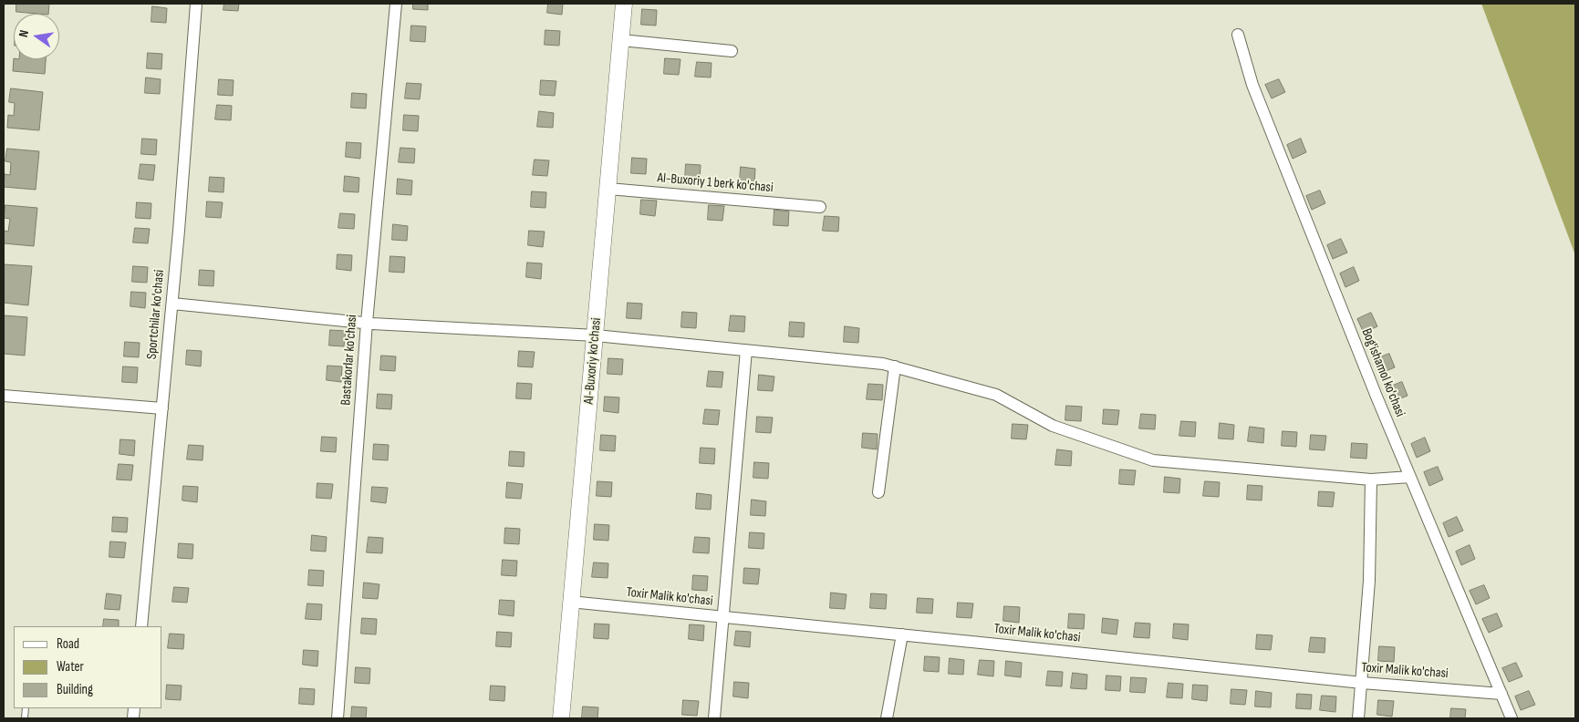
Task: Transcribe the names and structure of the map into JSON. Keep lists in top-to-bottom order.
{
  "streets": {
    "street": [
      "Al-Buxoriy 1 berk ko'chasi",
      "Sportchilar ko'chasi",
      "Bastakorlar ko'chasi",
      "Al-Buxoriy ko'chasi",
      "Bog'ishamol ko'chasi",
      "Toxir Malik ko'chasi"
    ]
  },
  "crossings": [
    ["Al-Buxoriy 1 berk ko'chasi", "Al-Buxoriy ko'chasi"],
    ["Al-Buxoriy ko'chasi", "Toxir Malik ko'chasi"],
    ["Bog'ishamol ko'chasi", "Toxir Malik ko'chasi"]
  ],
  "legend": ["Road", "Water", "Building"],
  "north": "left"
}
